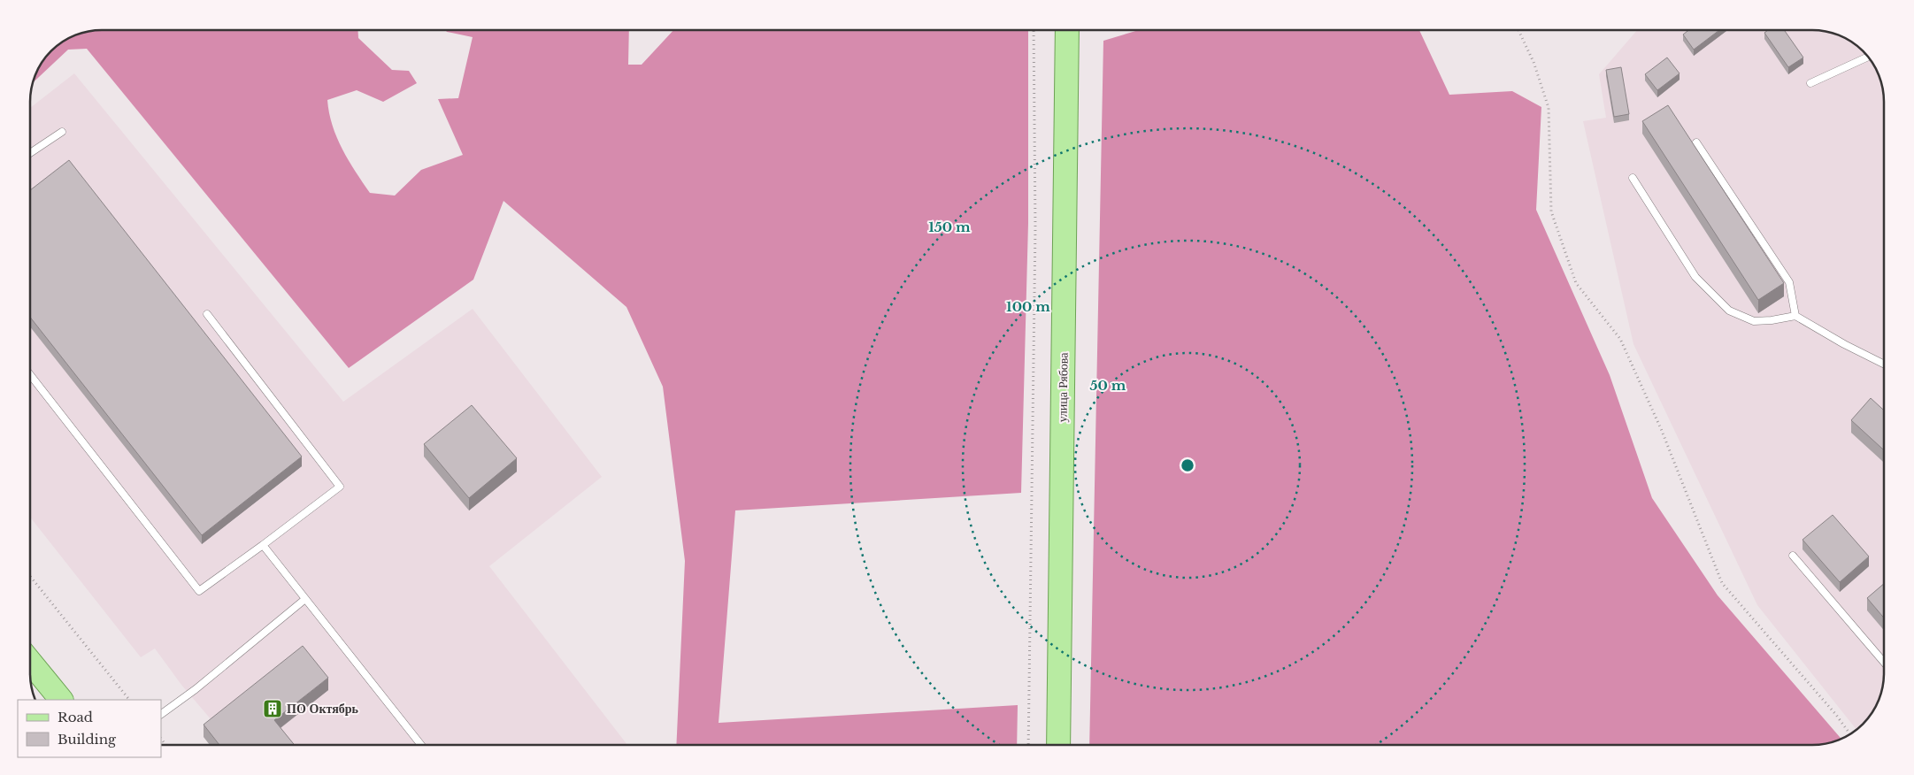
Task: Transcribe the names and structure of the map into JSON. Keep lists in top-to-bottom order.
{
  "streets": {
    "main road": ["улица Рябова"]
  },
  "places": {
    "building": ["ПО Октябрь"]
  },
  "legend": ["Road", "Building"],
  "rings": ["150 m", "100 m", "50 m"]
}
